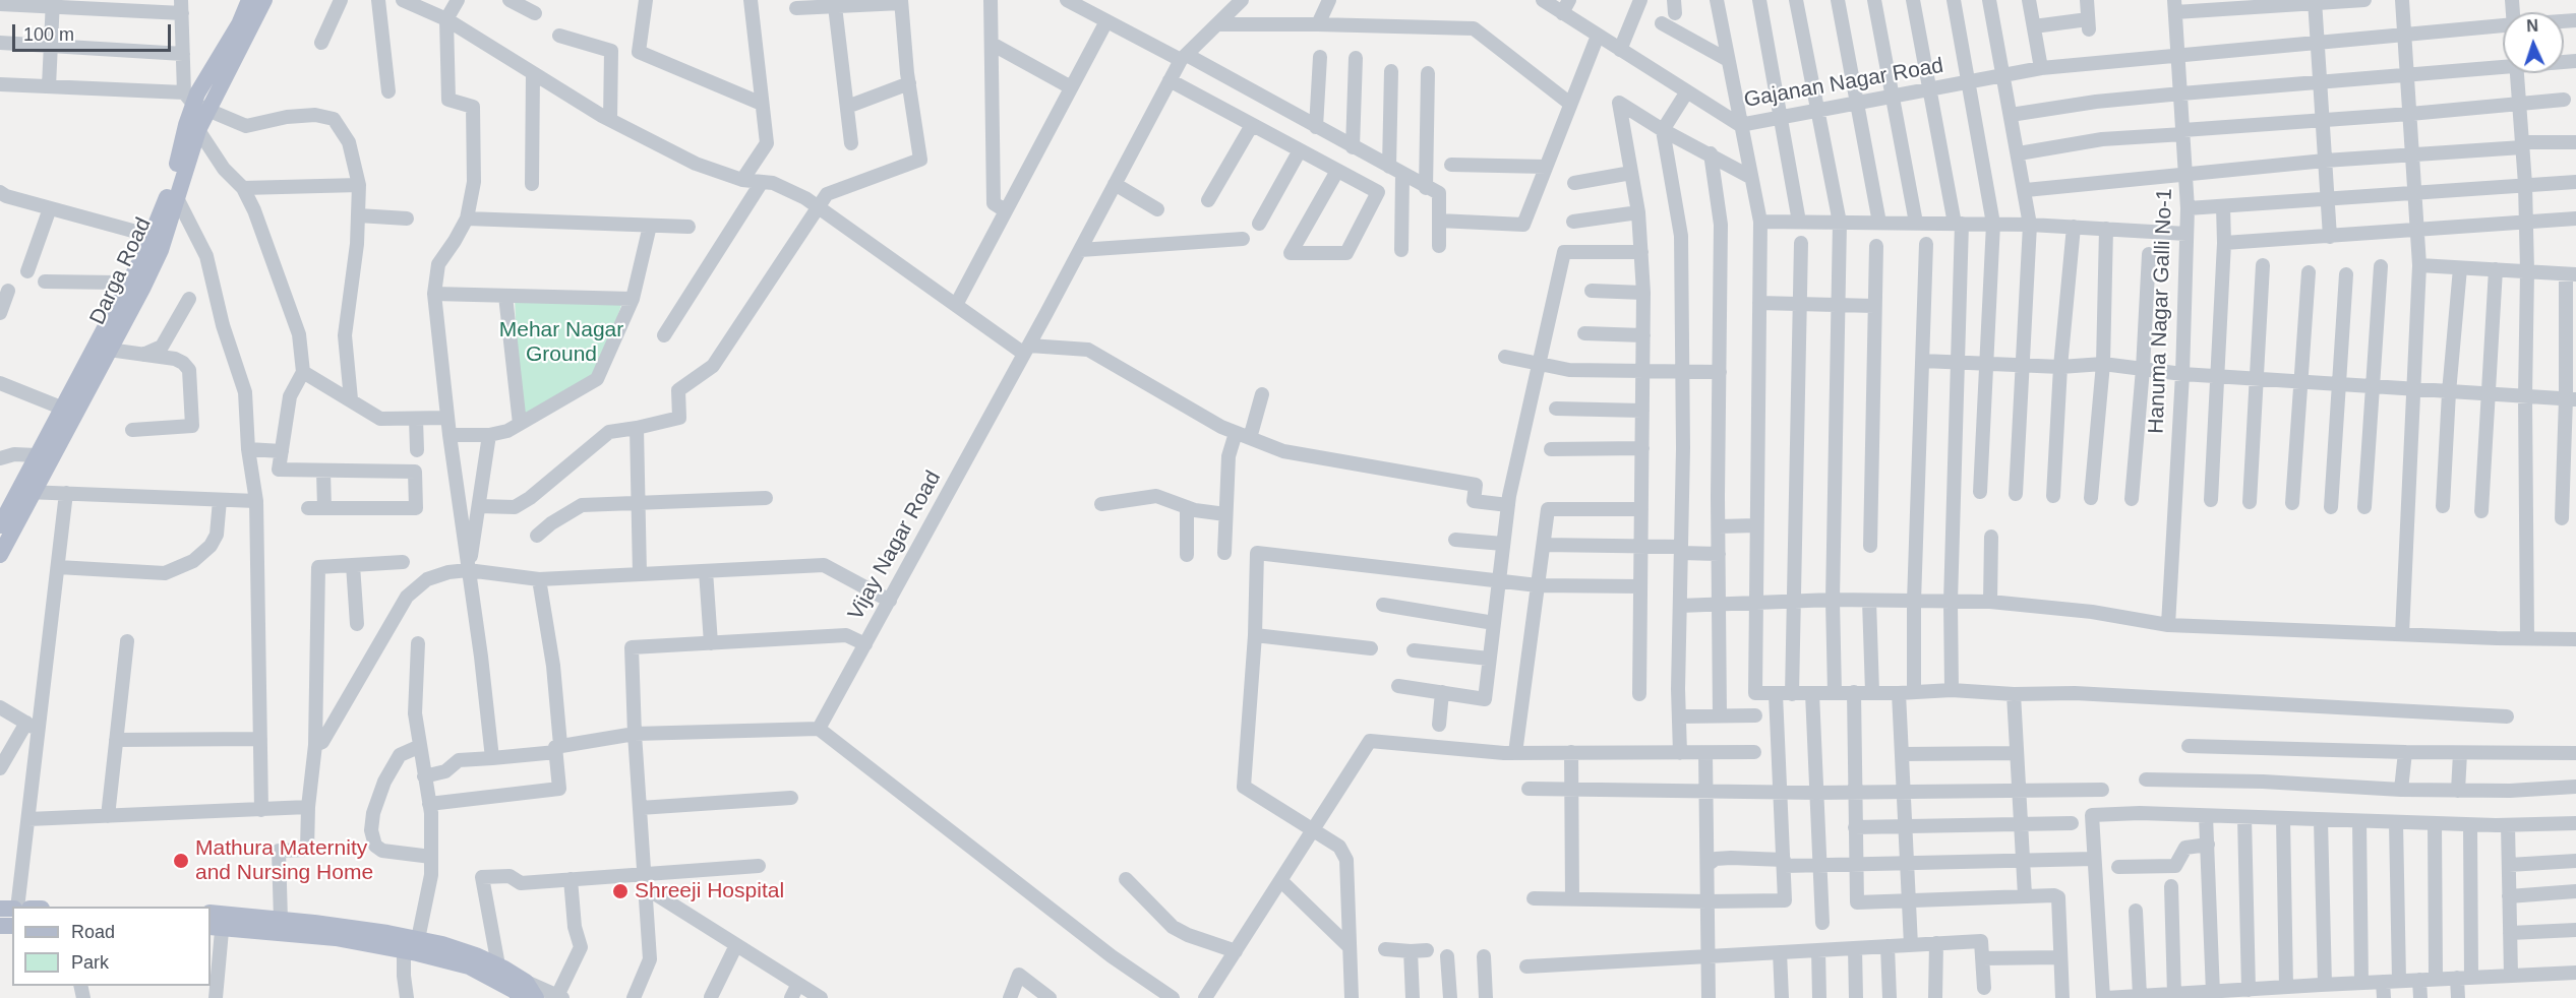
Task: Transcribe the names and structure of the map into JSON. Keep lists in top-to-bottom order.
{
  "streets": {
    "main road": ["Darga Road"],
    "street": ["Gajanan Nagar Road", "Hanuma Nagar Galli No-1", "Vijay Nagar Road"]
  },
  "crossings": [
    ["Gajanan Nagar Road", "Hanuma Nagar Galli No-1"]
  ],
  "parks": ["Mehar Nagar Ground"],
  "places": ["Mathura Maternity and Nursing Home", "Shreeji Hospital"],
  "legend": ["Road", "Park"],
  "scale_bar": "100 m",
  "north": "top"
}
